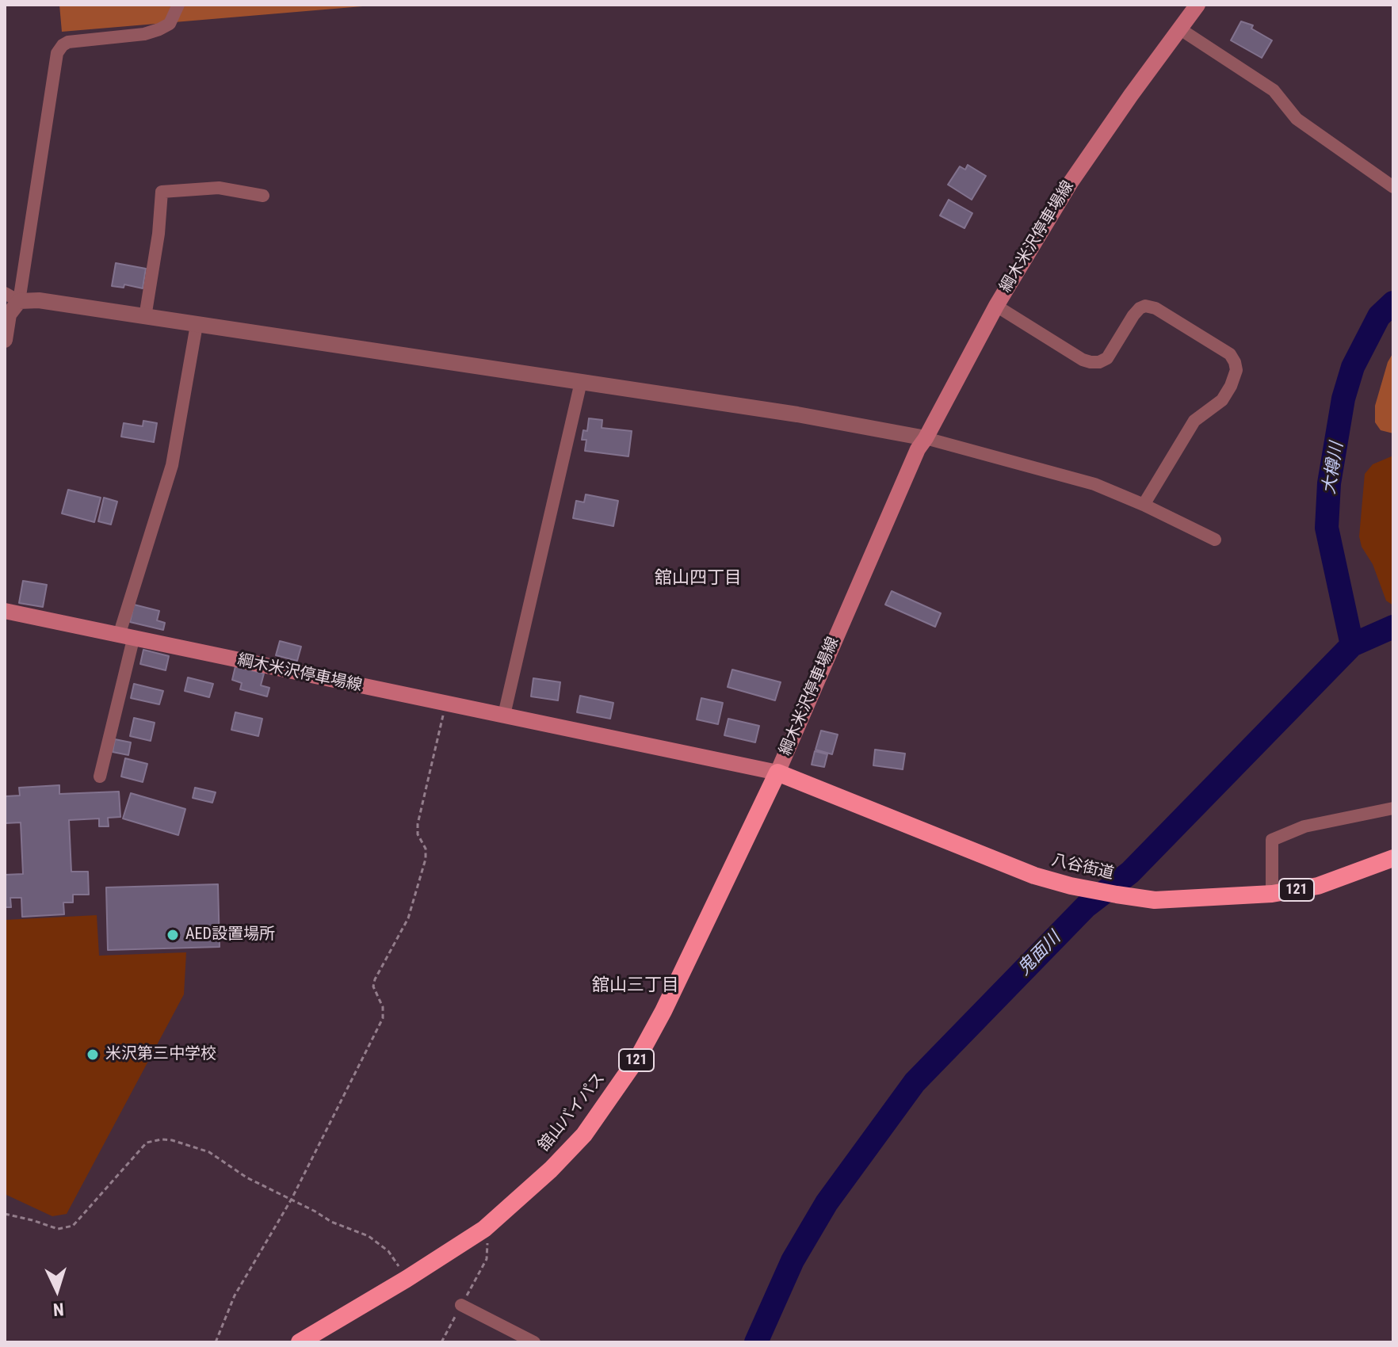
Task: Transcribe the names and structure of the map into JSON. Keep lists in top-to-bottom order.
{
  "streets": {
    "highway": ["八谷街道", "121", "舘山バイパス"],
    "main road": ["綱木米沢停車場線"]
  },
  "crossings": [
    ["綱木米沢停車場線", "八谷街道"],
    ["綱木米沢停車場線", "舘山バイパス"],
    ["八谷街道", "舘山バイパス"]
  ],
  "districts": ["舘山四丁目", "舘山三丁目"],
  "water": ["大樽川", "鬼面川"],
  "places": ["AED設置場所", "米沢第三中学校"],
  "north": "bottom"
}
